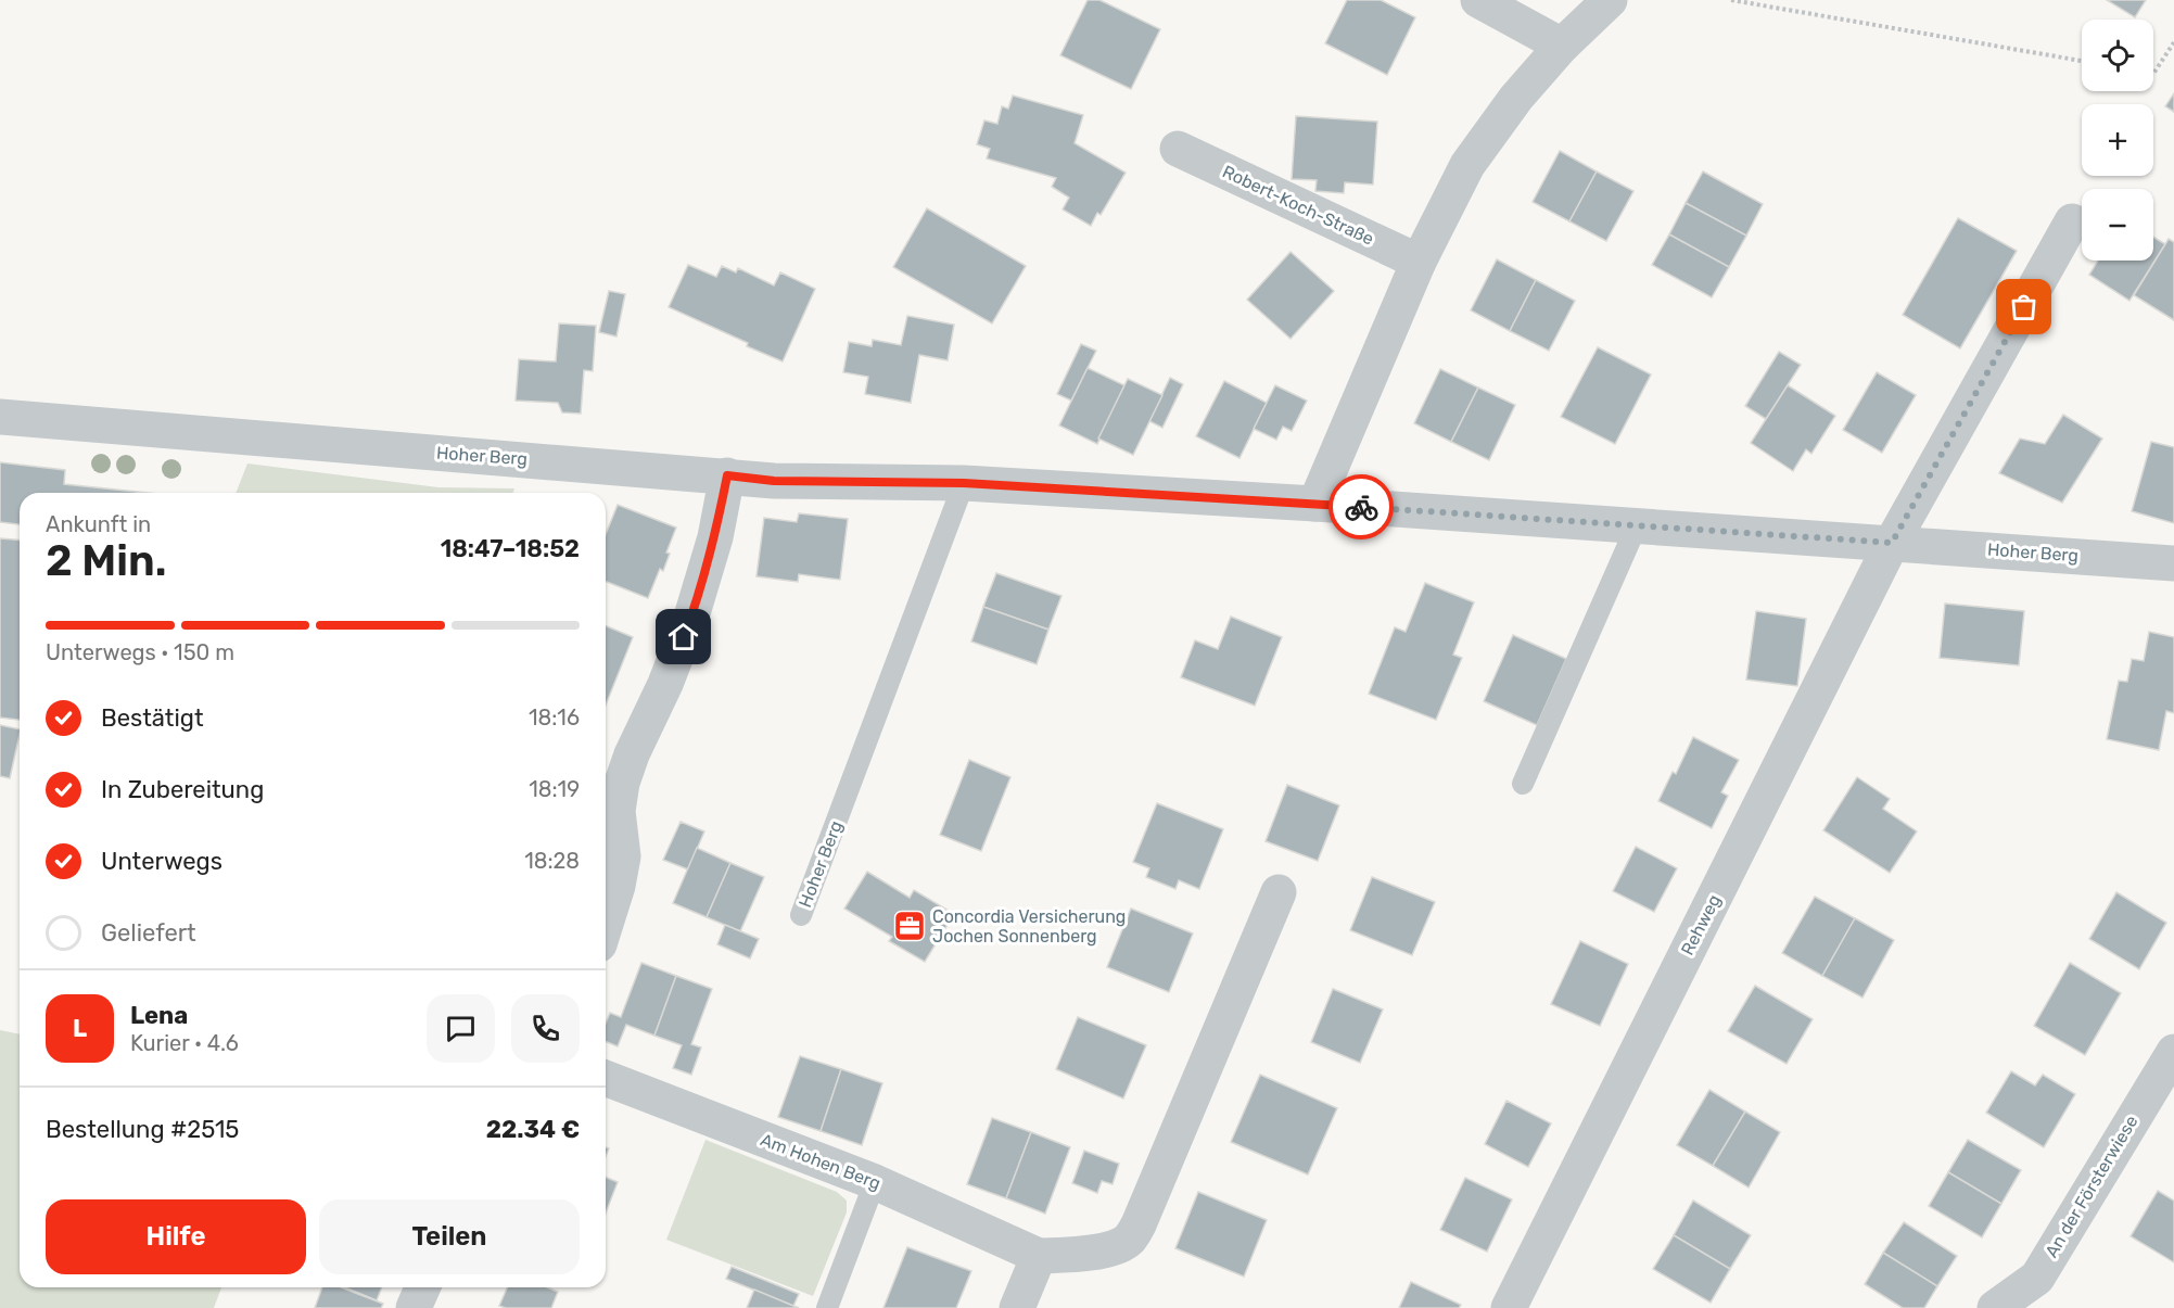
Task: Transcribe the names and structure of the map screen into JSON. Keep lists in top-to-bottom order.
{
  "streets": {
    "street": [
      "Robert-Koch-Straße",
      "Hoher Berg",
      "Rehweg",
      "Am Hohen Berg",
      "An der Försterwiese"
    ]
  },
  "crossings": [
    ["Hoher Berg", "Rehweg"]
  ],
  "places": {
    "office": ["Concordia Versicherung Jochen Sonnenberg"]
  },
  "page": {
    "map_buttons": ["+", "−"],
    "heading": ["2 Min.", "Ankunft in", "18:47–18:52"],
    "panel": [
      "Lena",
      "Kurier · 4.6",
      "Bestellung #2515",
      "22.34 €"
    ],
    "bar": "Unterwegs · 150 m",
    "list": [
      ["Bestätigt", "18:16"],
      ["In Zubereitung", "18:19"],
      ["Unterwegs", "18:28"],
      "Geliefert"
    ],
    "round": "L",
    "buttons": ["Hilfe", "Teilen"]
  }
}
